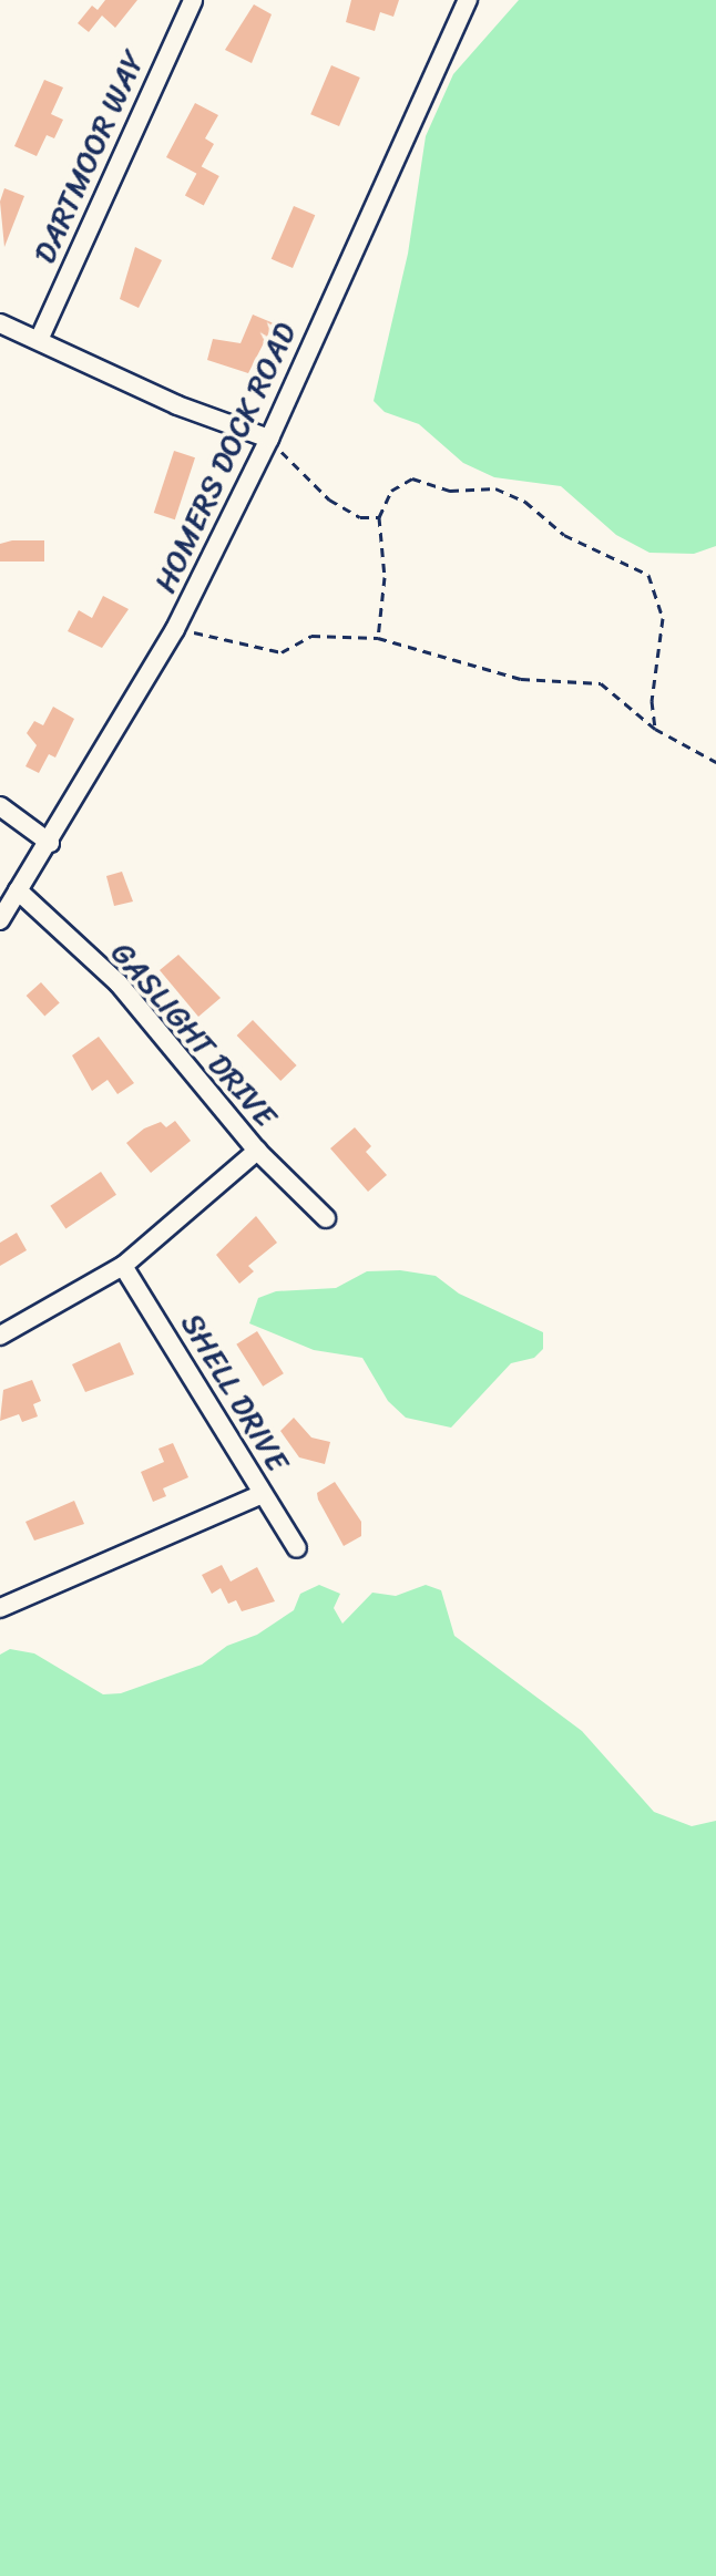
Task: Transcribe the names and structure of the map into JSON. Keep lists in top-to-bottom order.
{
  "streets": {
    "street": [
      "DARTMOOR WAY",
      "HOMERS DOCK ROAD",
      "GASLIGHT DRIVE",
      "SHELL DRIVE"
    ]
  },
  "crossings": [
    ["HOMERS DOCK ROAD", "GASLIGHT DRIVE"]
  ]
}
